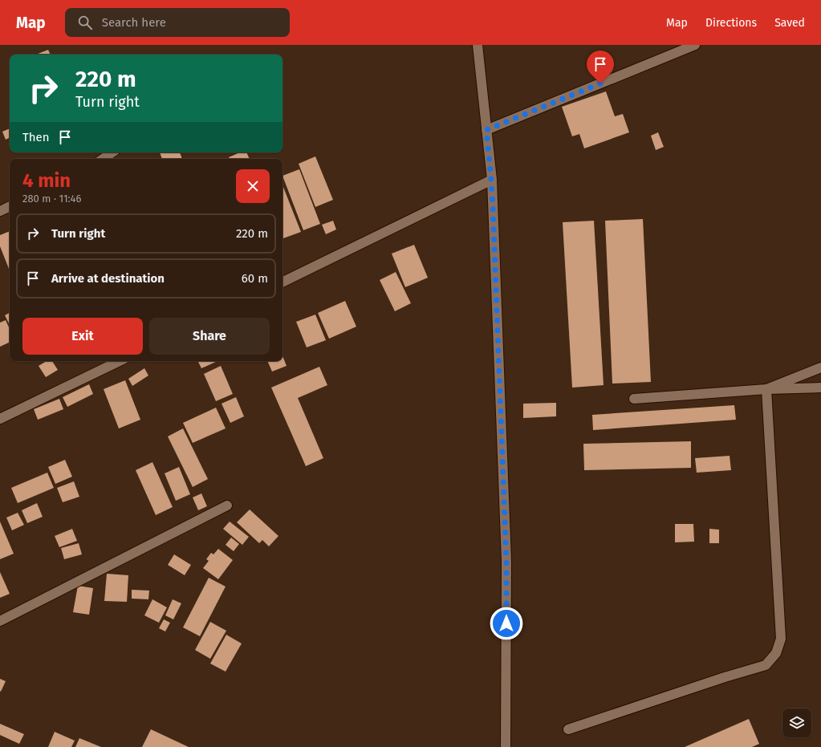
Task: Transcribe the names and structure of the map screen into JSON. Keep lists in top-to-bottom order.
{
  "page": {
    "header": "Map",
    "search": "Search here",
    "nav": ["Map", "Directions", "Saved"],
    "turn": ["220 m", "Turn right"],
    "then": "Then",
    "heading": ["4 min", "280 m · 11:46"],
    "list": [
      {
        "name": "Turn right",
        "value": "220 m"
      },
      {
        "name": "Arrive at destination",
        "value": "60 m"
      }
    ],
    "buttons": ["Exit", "Share"]
  }
}
